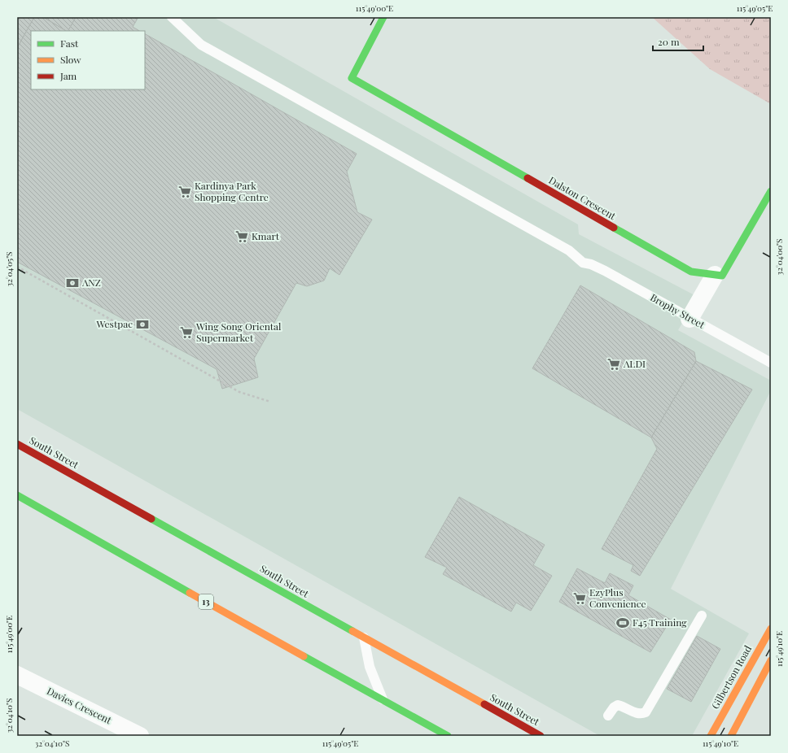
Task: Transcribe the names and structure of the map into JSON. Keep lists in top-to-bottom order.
{
  "streets": {
    "main road": [
      "Dalston Crescent",
      "South Street",
      "13",
      "Gilbertson Road"
    ],
    "street": ["Davies Crescent"],
    "lane": ["Brophy Street"]
  },
  "places": {
    "supermarket": [
      "Kardinya Park Shopping Centre",
      "Kmart",
      "Wing Song Oriental Supermarket",
      "ALDI",
      "EzyPlus Convenience"
    ],
    "bank": ["ANZ", "Westpac"],
    "sports": ["F45 Training"]
  },
  "legend": ["Fast", "Slow", "Jam"],
  "scale_bar": "20 m",
  "coordinates": [
    "115°49'00\"E",
    "115°49'05\"E",
    "32°04'00\"S",
    "32°04'05\"S",
    "115°49'10\"E",
    "32°04'10\"S"
  ]
}
